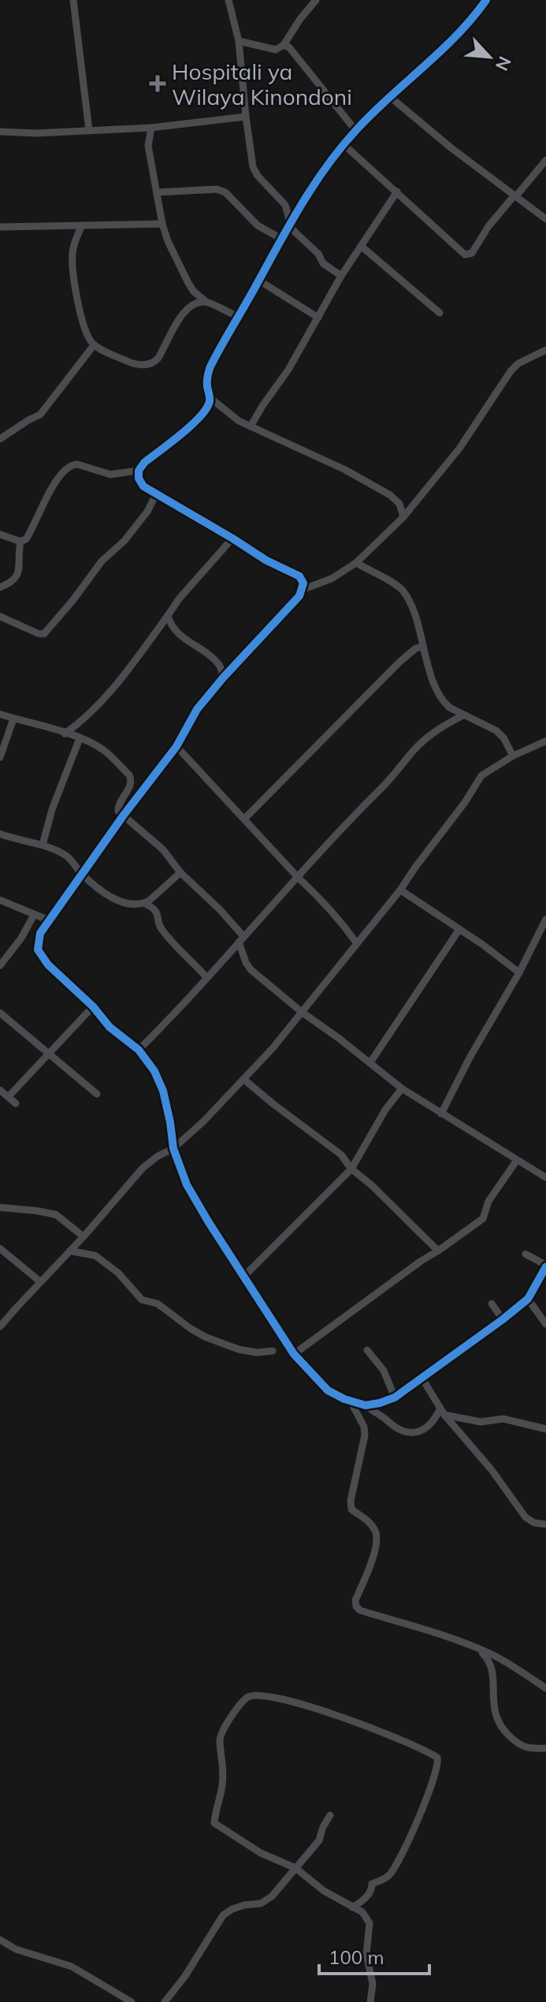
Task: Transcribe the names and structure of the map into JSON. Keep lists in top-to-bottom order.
{
  "places": {
    "health": ["Hospitali ya Wilaya Kinondoni"]
  },
  "scale_bar": "100 m",
  "north": "bottom right"
}
